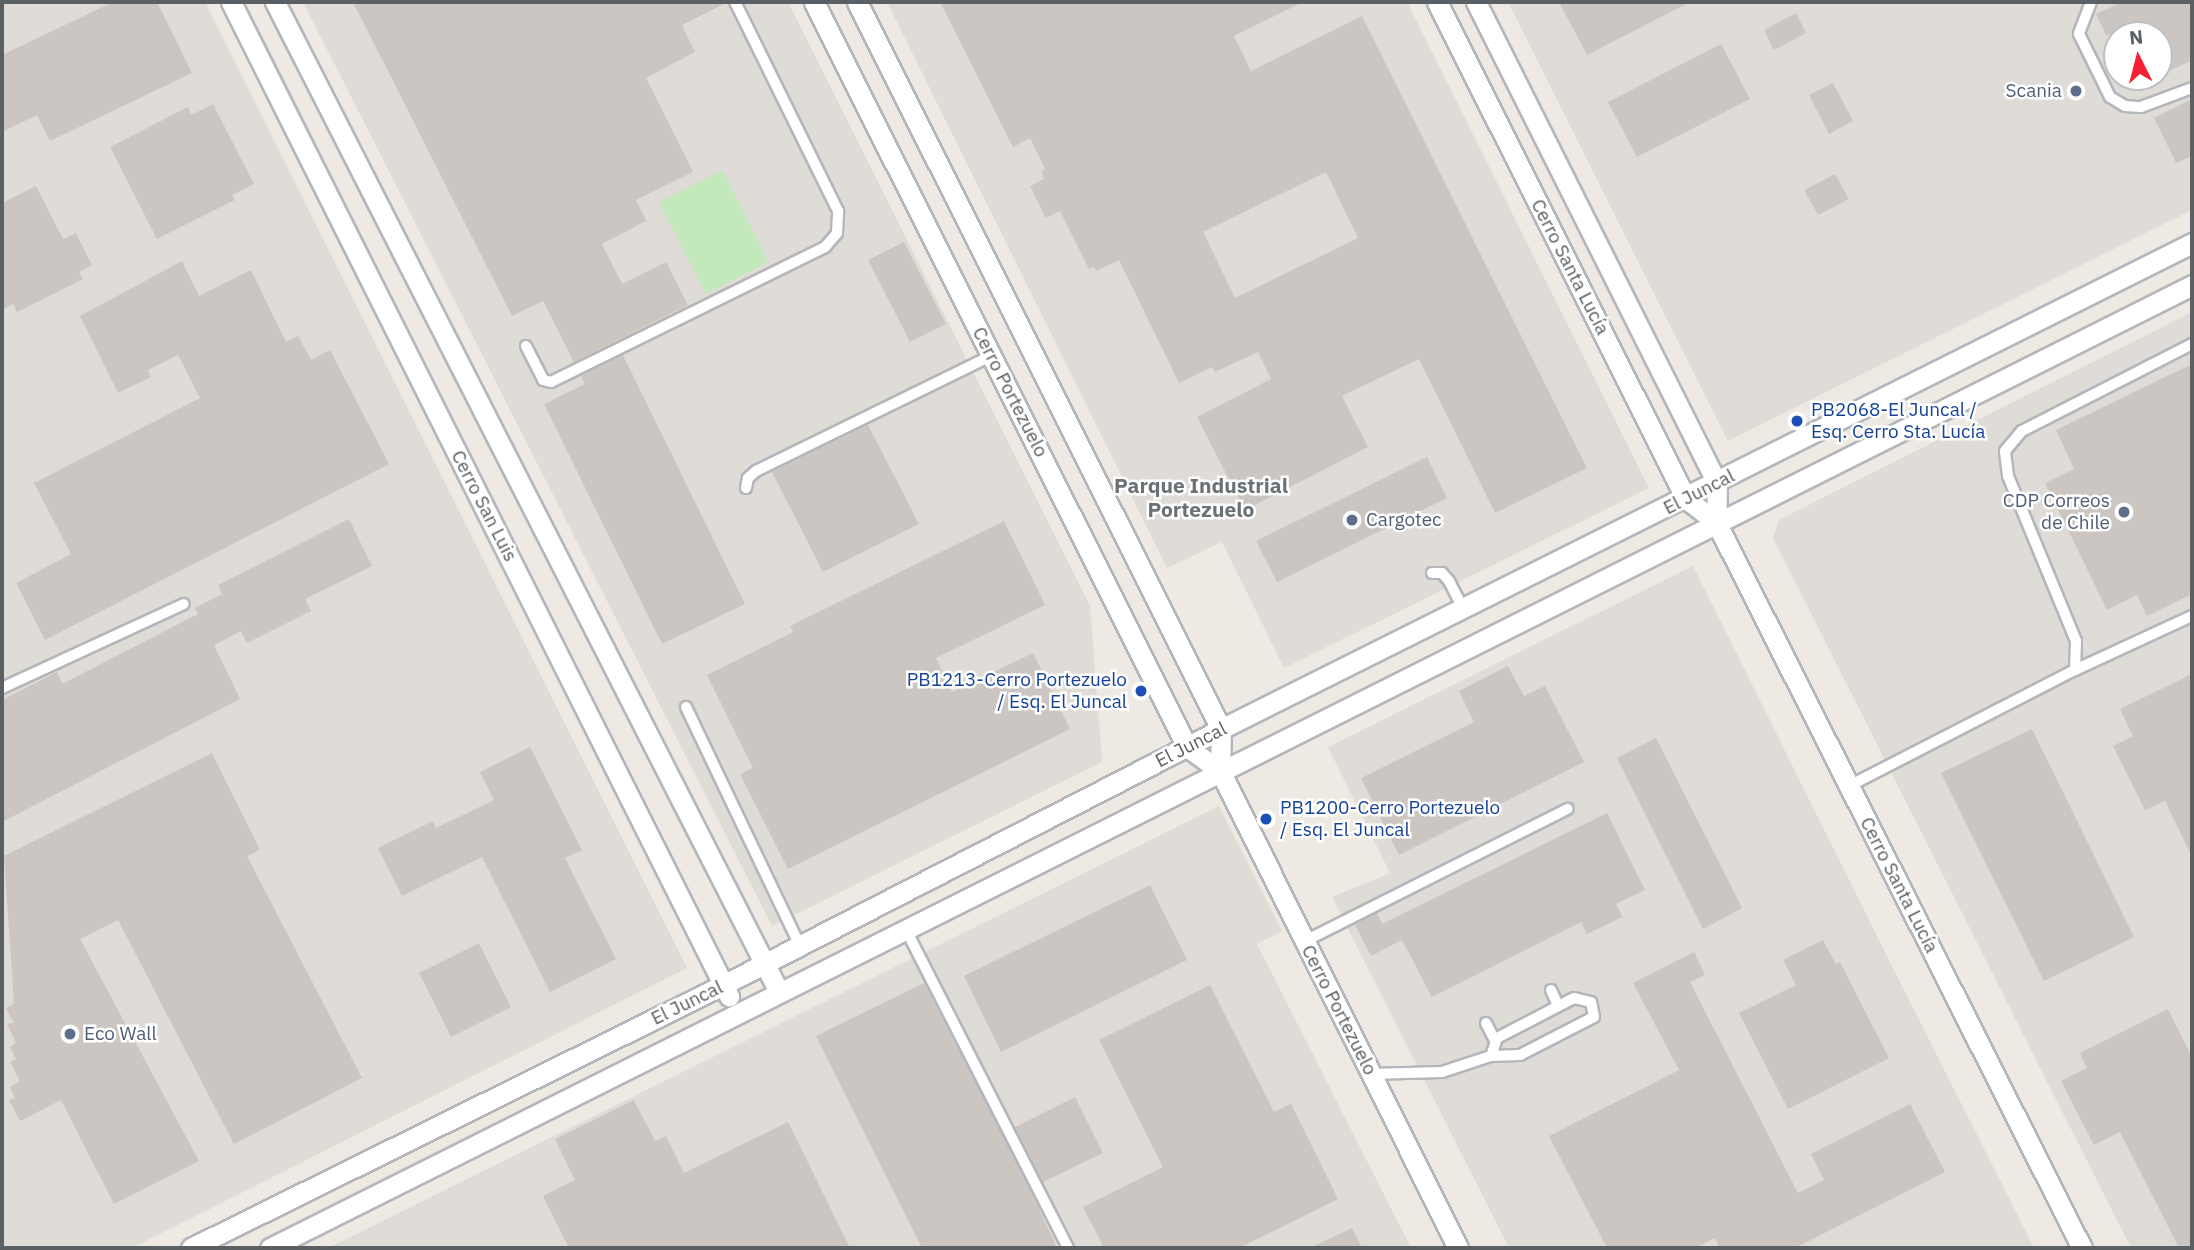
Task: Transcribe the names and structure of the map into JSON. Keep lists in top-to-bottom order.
{
  "streets": {
    "street": [
      "Cerro Santa Lucía",
      "Cerro Portezuelo",
      "El Juncal",
      "Cerro San Luis"
    ]
  },
  "crossings": [
    ["Cerro Santa Lucía", "El Juncal"],
    ["Cerro Portezuelo", "El Juncal"],
    ["El Juncal", "Cerro San Luis"]
  ],
  "districts": ["Parque Industrial Portezuelo"],
  "places": [
    "Scania",
    "PB2068-El Juncal / Esq. Cerro Sta. Lucía",
    "CDP Correos de Chile",
    "Cargotec",
    "PB1213-Cerro Portezuelo / Esq. El Juncal",
    "PB1200-Cerro Portezuelo / Esq. El Juncal",
    "Eco Wall"
  ],
  "north": "top"
}
